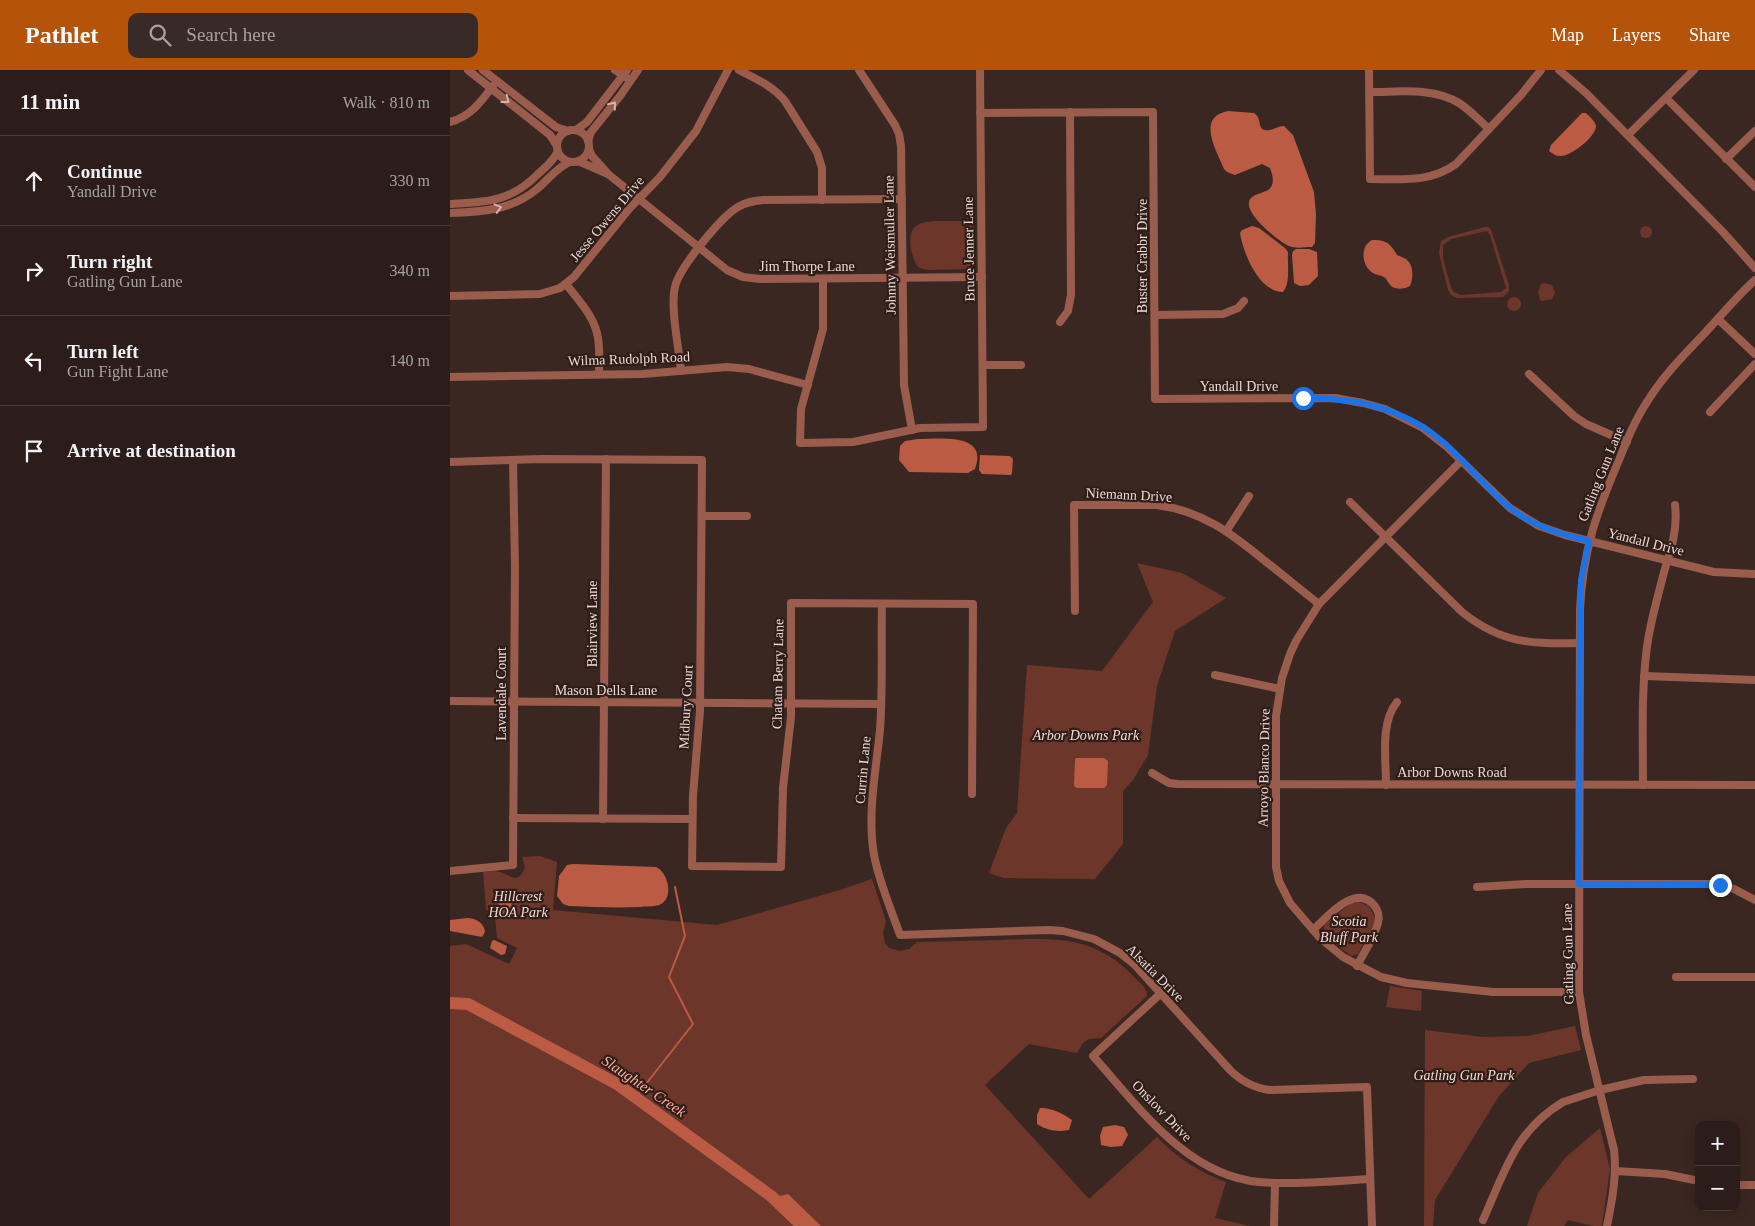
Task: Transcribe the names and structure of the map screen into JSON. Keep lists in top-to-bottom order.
{
  "streets": {
    "street": [
      "Jesse Owens Drive",
      "Johnny Weismuller Lane",
      "Bruce Jenner Lane",
      "Buster Crabbr Drive",
      "Jim Thorpe Lane",
      "Wilma Rudolph Road",
      "Yandall Drive",
      "Gatling Gun Lane",
      "Niemann Drive",
      "Blairview Lane",
      "Chatam Berry Lane",
      "Mason Dells Lane",
      "Lavendale Court",
      "Midbury Court",
      "Arroyo Blanco Drive",
      "Currin Lane",
      "Arbor Downs Road",
      "Alsatia Drive",
      "Onslow Drive"
    ]
  },
  "crossings": [
    ["Jesse Owens Drive", "Jim Thorpe Lane"],
    ["Johnny Weismuller Lane", "Bruce Jenner Lane"],
    ["Johnny Weismuller Lane", "Jim Thorpe Lane"],
    ["Bruce Jenner Lane", "Jim Thorpe Lane"],
    ["Buster Crabbr Drive", "Yandall Drive"],
    ["Yandall Drive", "Gatling Gun Lane"],
    ["Yandall Drive", "Arroyo Blanco Drive"],
    ["Gatling Gun Lane", "Arroyo Blanco Drive"],
    ["Gatling Gun Lane", "Arbor Downs Road"],
    ["Niemann Drive", "Arroyo Blanco Drive"],
    ["Blairview Lane", "Mason Dells Lane"],
    ["Blairview Lane", "Midbury Court"],
    ["Chatam Berry Lane", "Mason Dells Lane"],
    ["Chatam Berry Lane", "Midbury Court"],
    ["Chatam Berry Lane", "Currin Lane"],
    ["Mason Dells Lane", "Lavendale Court"],
    ["Mason Dells Lane", "Midbury Court"],
    ["Mason Dells Lane", "Currin Lane"],
    ["Arroyo Blanco Drive", "Arbor Downs Road"],
    ["Currin Lane", "Alsatia Drive"],
    ["Alsatia Drive", "Onslow Drive"]
  ],
  "water": ["Slaughter Creek"],
  "parks": [
    "Arbor Downs Park",
    "Hillcrest HOA Park",
    "Scotia Bluff Park",
    "Gatling Gun Park"
  ],
  "page": {
    "header": "Pathlet",
    "search": "Search here",
    "nav": ["Map", "Layers", "Share"],
    "heading": ["11 min", "Walk · 810 m"],
    "list": [
      ["Continue", "Yandall Drive", "330 m"],
      ["Turn right", "Gatling Gun Lane", "340 m"],
      ["Turn left", "Gun Fight Lane", "140 m"],
      "Arrive at destination"
    ],
    "map_buttons": ["+", "−"]
  }
}
